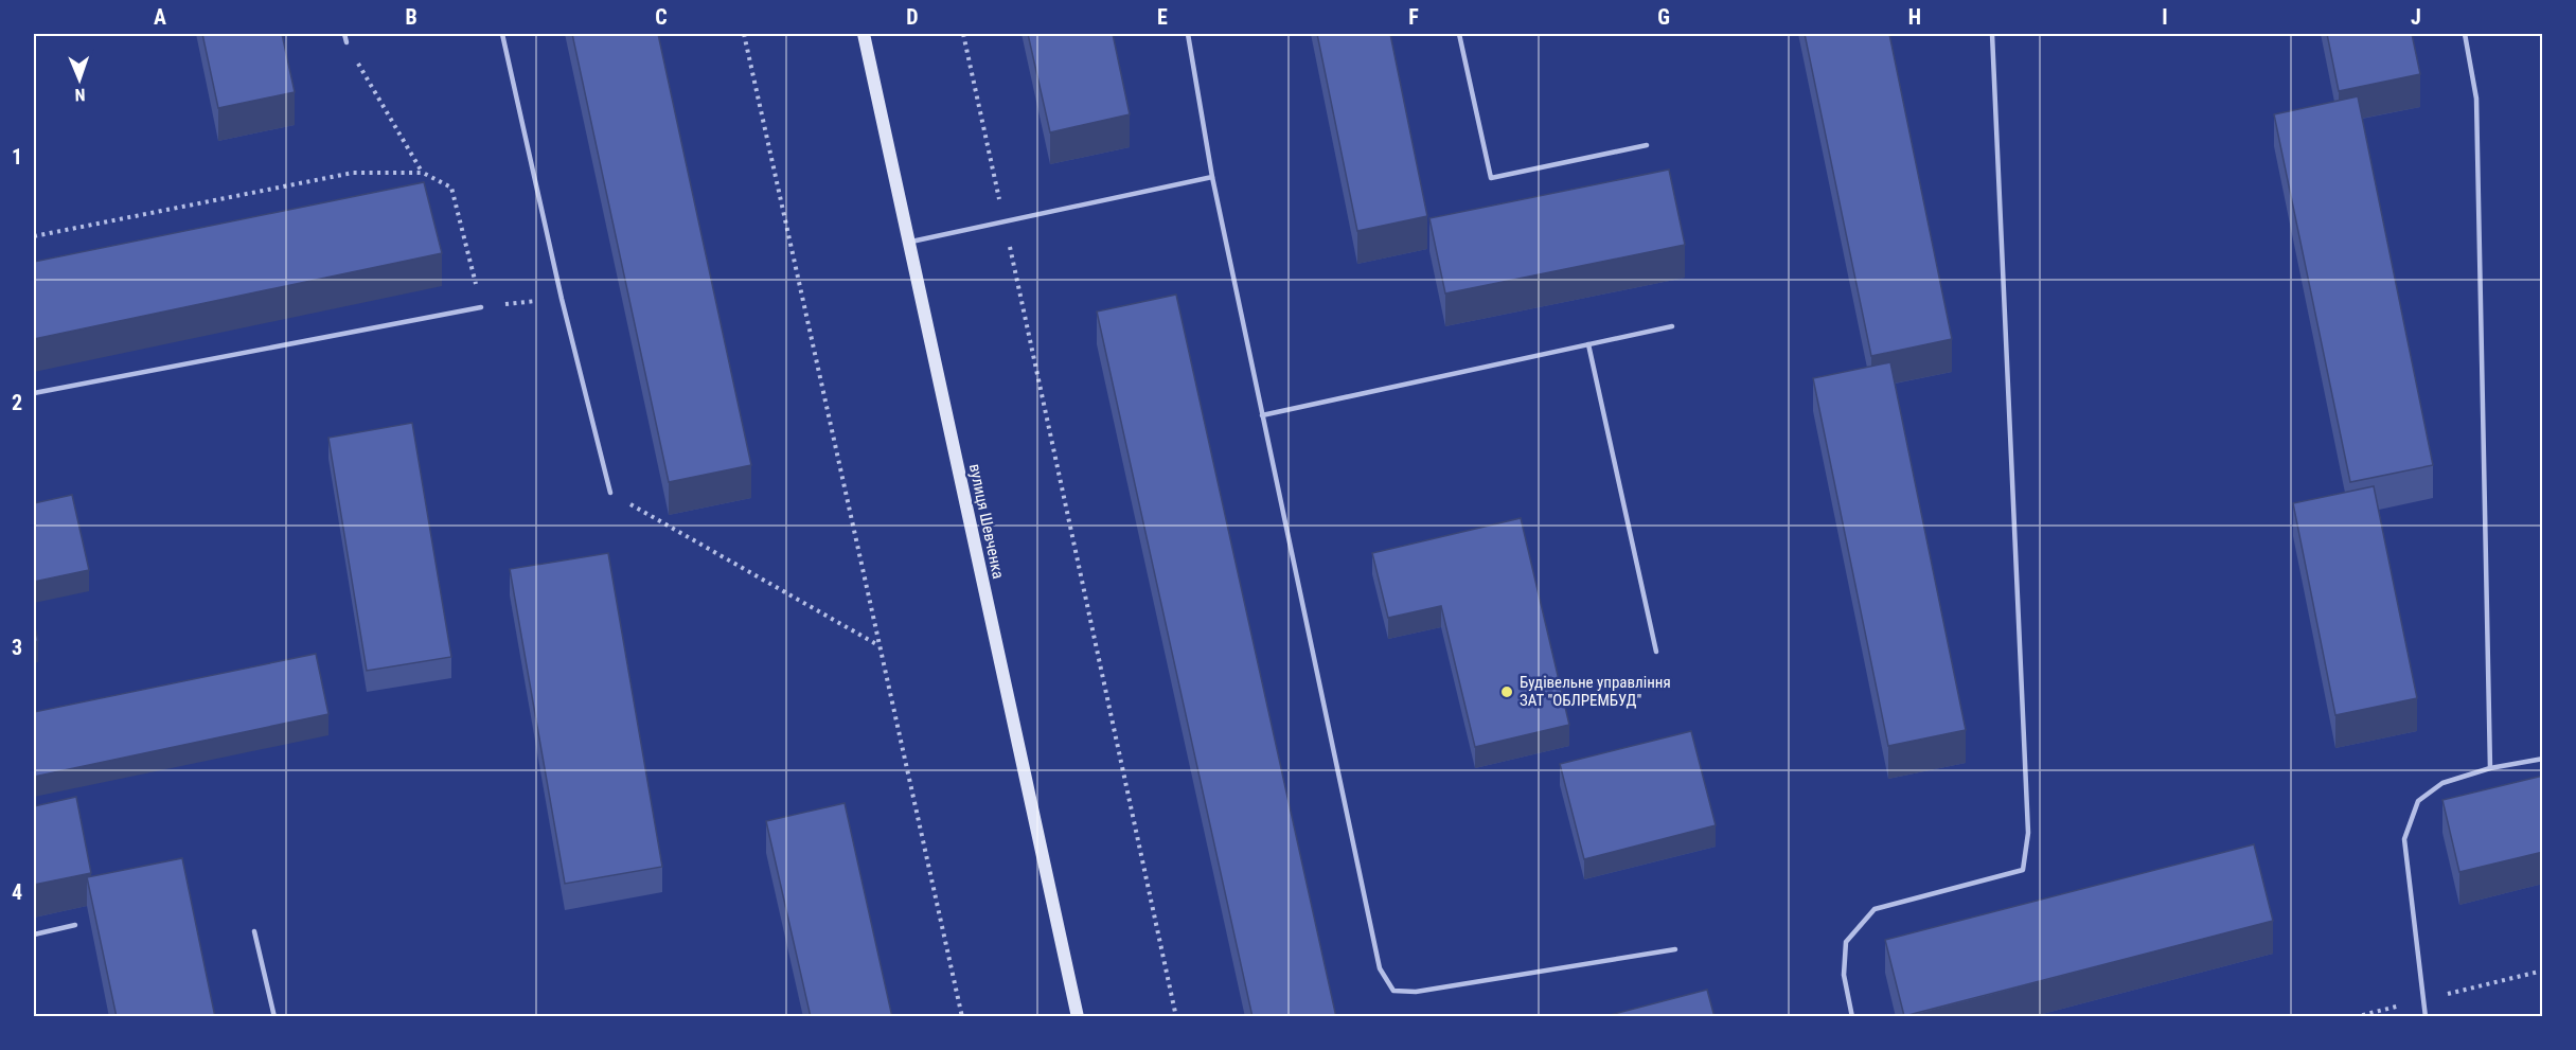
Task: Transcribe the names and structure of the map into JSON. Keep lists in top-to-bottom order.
{
  "streets": {
    "street": ["вулиця Шевченка"]
  },
  "places": ["Будівельне управління ЗАТ \"ОБЛРЕМБУД\""],
  "north": "bottom",
  "grid": {
    "columns": [
      "A",
      "B",
      "C",
      "D",
      "E",
      "F",
      "G",
      "H",
      "I",
      "J"
    ],
    "rows": [
      "1",
      "2",
      "3",
      "4"
    ]
  }
}
